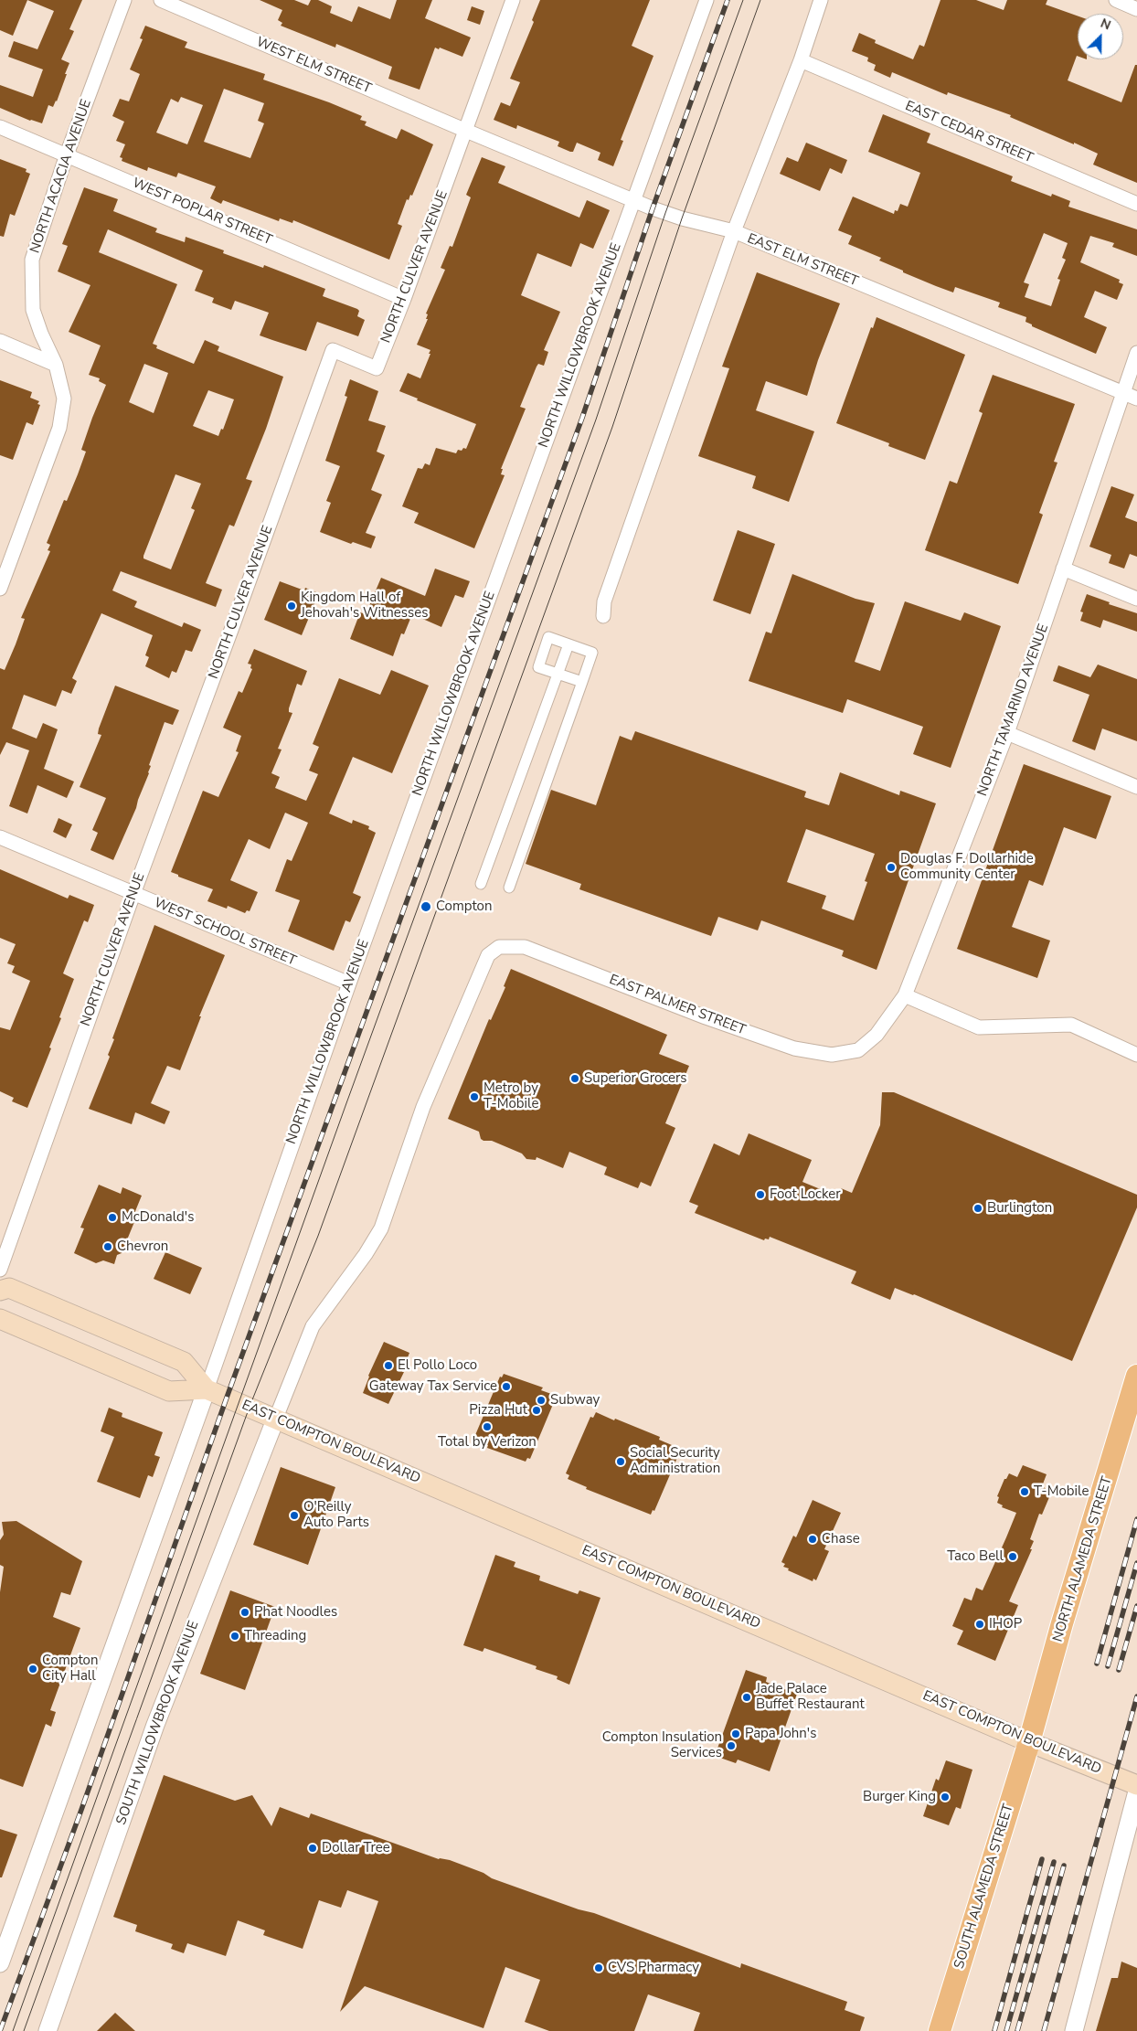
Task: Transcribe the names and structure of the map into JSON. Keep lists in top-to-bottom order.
{
  "streets": {
    "main road": ["EAST COMPTON BOULEVARD", "NORTH ALAMEDA STREET", "SOUTH ALAMEDA STREET"],
    "street": [
      "WEST ELM STREET",
      "EAST CEDAR STREET",
      "NORTH ACACIA AVENUE",
      "WEST POPLAR STREET",
      "EAST ELM STREET",
      "NORTH CULVER AVENUE",
      "NORTH WILLOWBROOK AVENUE",
      "NORTH TAMARIND AVENUE",
      "WEST SCHOOL STREET",
      "EAST PALMER STREET",
      "SOUTH WILLOWBROOK AVENUE"
    ]
  },
  "crossings": [
    ["WEST ELM STREET", "EAST ELM STREET"],
    ["WEST ELM STREET", "NORTH CULVER AVENUE"],
    ["NORTH ACACIA AVENUE", "WEST POPLAR STREET"],
    ["WEST POPLAR STREET", "NORTH CULVER AVENUE"],
    ["EAST ELM STREET", "NORTH CULVER AVENUE"],
    ["EAST ELM STREET", "NORTH WILLOWBROOK AVENUE"],
    ["EAST ELM STREET", "NORTH TAMARIND AVENUE"],
    ["NORTH CULVER AVENUE", "WEST SCHOOL STREET"],
    ["NORTH WILLOWBROOK AVENUE", "WEST SCHOOL STREET"],
    ["NORTH WILLOWBROOK AVENUE", "EAST COMPTON BOULEVARD"],
    ["NORTH TAMARIND AVENUE", "EAST PALMER STREET"],
    ["EAST PALMER STREET", "EAST COMPTON BOULEVARD"],
    ["EAST PALMER STREET", "SOUTH WILLOWBROOK AVENUE"],
    ["EAST COMPTON BOULEVARD", "NORTH ALAMEDA STREET"],
    ["EAST COMPTON BOULEVARD", "SOUTH WILLOWBROOK AVENUE"],
    ["EAST COMPTON BOULEVARD", "SOUTH ALAMEDA STREET"],
    ["NORTH ALAMEDA STREET", "SOUTH ALAMEDA STREET"]
  ],
  "places": [
    "Kingdom Hall of Jehovah's Witnesses",
    "Douglas F. Dollarhide Community Center",
    "Compton",
    "Superior Grocers",
    "Metro by T-Mobile",
    "Foot Locker",
    "Burlington",
    "McDonald's",
    "Chevron",
    "El Pollo Loco",
    "Gateway Tax Service",
    "Subway",
    "Pizza Hut",
    "Total by Verizon",
    "Social Security Administration",
    "T-Mobile",
    "O'Reilly Auto Parts",
    "Chase",
    "Taco Bell",
    "Phat Noodles",
    "IHOP",
    "Threading",
    "Compton City Hall",
    "Jade Palace Buffet Restaurant",
    "Papa John's",
    "Compton Insulation Services",
    "Burger King",
    "Dollar Tree",
    "CVS Pharmacy"
  ],
  "north": "top right"
}
